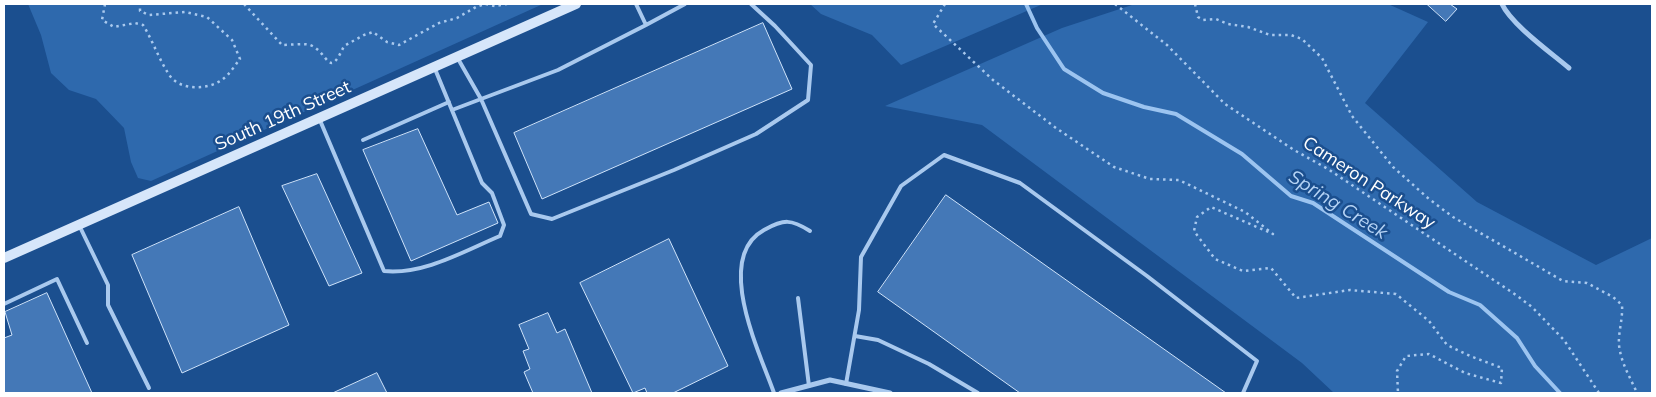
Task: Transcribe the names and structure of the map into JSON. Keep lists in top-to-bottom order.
{
  "streets": {
    "street": ["South 19th Street"],
    "path": ["Cameron Parkway"]
  },
  "water": ["Spring Creek"]
}
